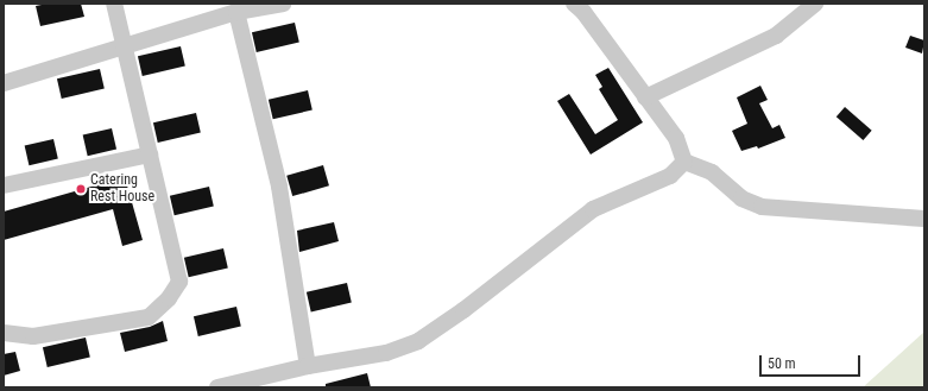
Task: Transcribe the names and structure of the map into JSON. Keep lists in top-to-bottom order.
{
  "places": ["Catering Rest House"],
  "scale_bar": "50 m"
}
